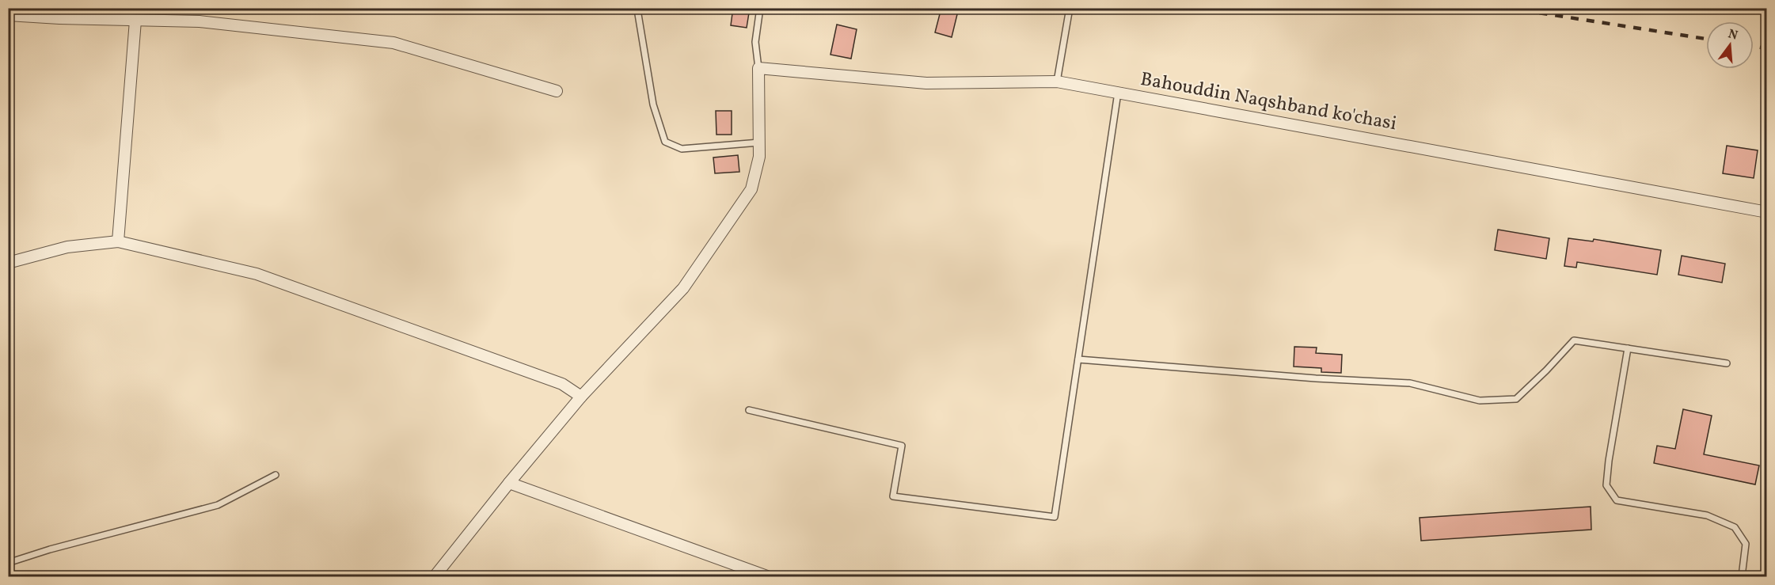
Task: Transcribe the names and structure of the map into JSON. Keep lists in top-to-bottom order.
{
  "streets": {
    "street": ["Bahouddin Naqshband ko'chasi"]
  },
  "north": "top"
}
